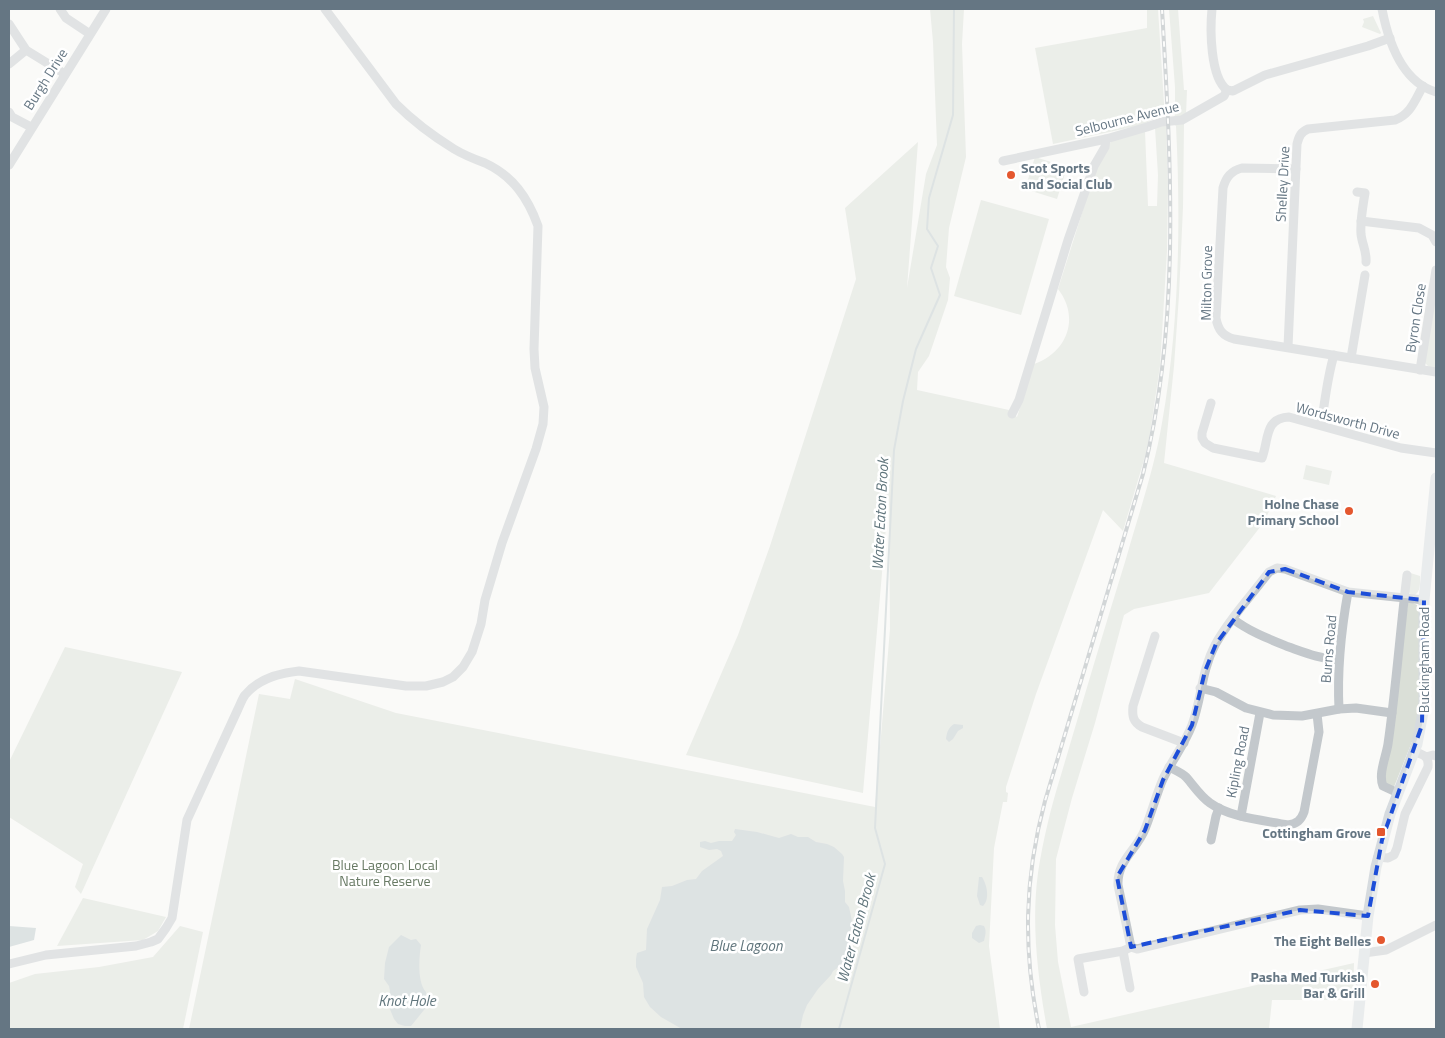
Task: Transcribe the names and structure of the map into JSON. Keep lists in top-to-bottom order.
{
  "streets": {
    "main road": ["Buckingham Road"],
    "street": [
      "Burgh Drive",
      "Selbourne Avenue",
      "Shelley Drive",
      "Milton Grove",
      "Byron Close",
      "Wordsworth Drive",
      "Burns Road",
      "Kipling Road"
    ]
  },
  "crossings": [
    ["Shelley Drive", "Milton Grove"],
    ["Milton Grove", "Byron Close"]
  ],
  "water": ["Water Eaton Brook", "Blue Lagoon", "Knot Hole"],
  "parks": ["Blue Lagoon Local Nature Reserve"],
  "places": {
    "other": [
      "Scot Sports and Social Club",
      "Holne Chase Primary School",
      "The Eight Belles",
      "Pasha Med Turkish Bar & Grill"
    ],
    "transit": ["Cottingham Grove"]
  }
}
